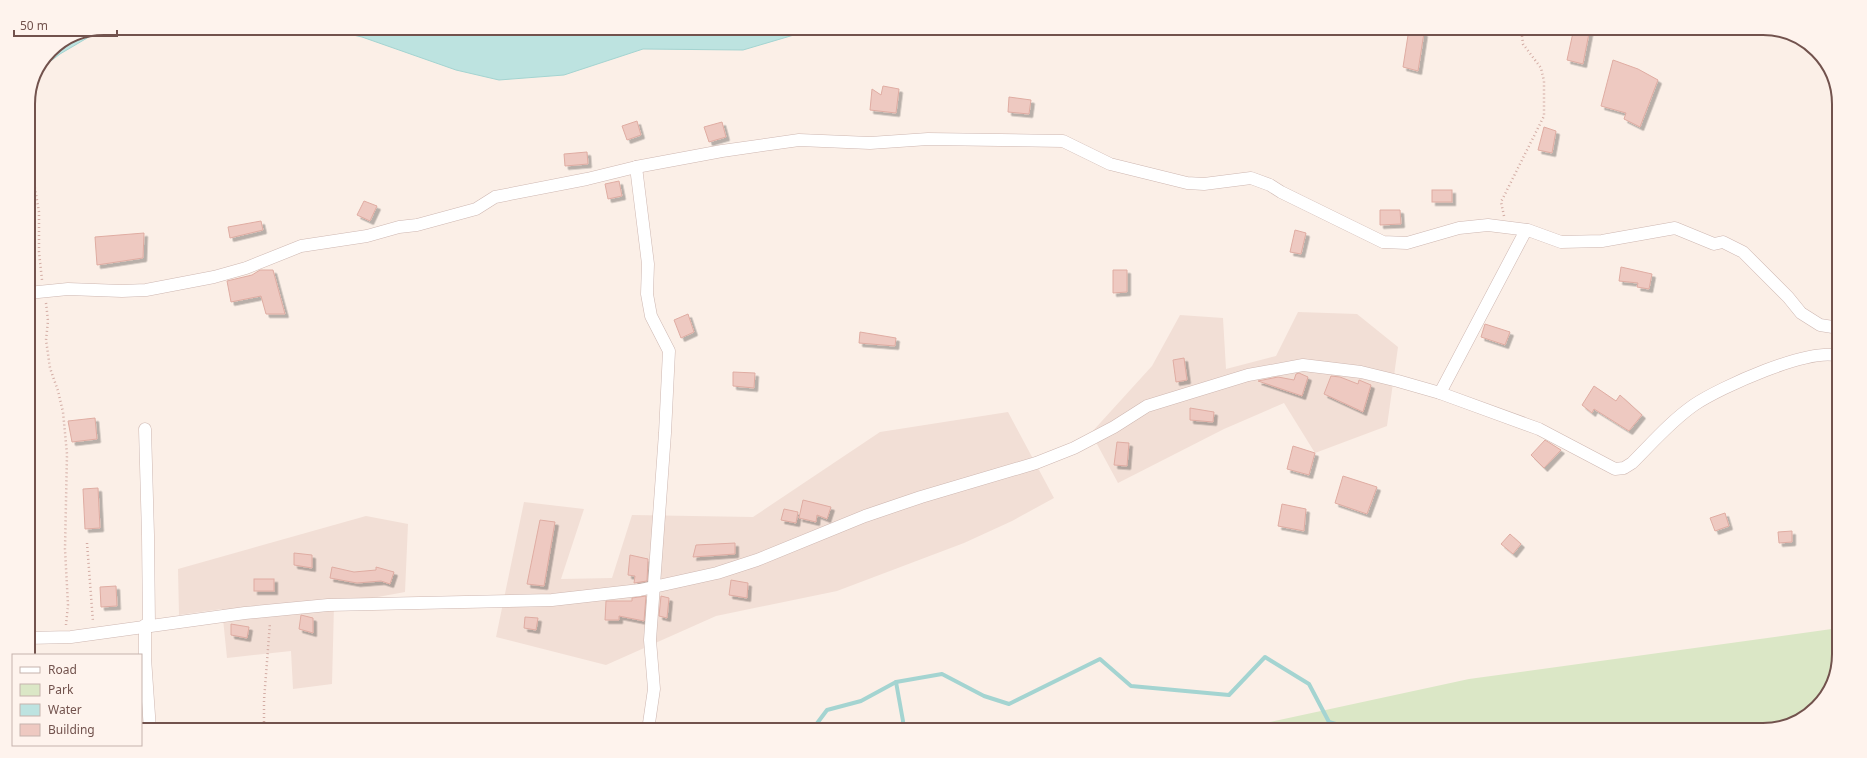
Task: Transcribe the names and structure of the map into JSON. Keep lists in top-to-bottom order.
{
  "legend": [
    "Road",
    "Park",
    "Water",
    "Building"
  ],
  "scale_bar": "50 m"
}
